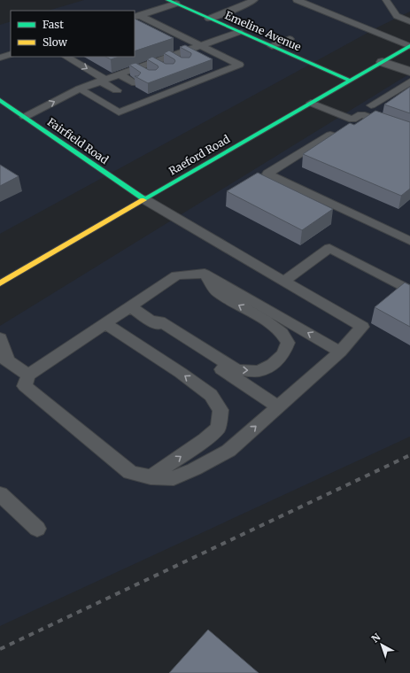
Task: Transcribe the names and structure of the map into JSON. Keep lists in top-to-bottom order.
{
  "streets": {
    "main road": ["Emeline Avenue", "Fairfield Road", "Raeford Road"]
  },
  "crossings": [
    ["Emeline Avenue", "Raeford Road"],
    ["Fairfield Road", "Raeford Road"]
  ],
  "legend": ["Fast", "Slow"],
  "north": "top left"
}
